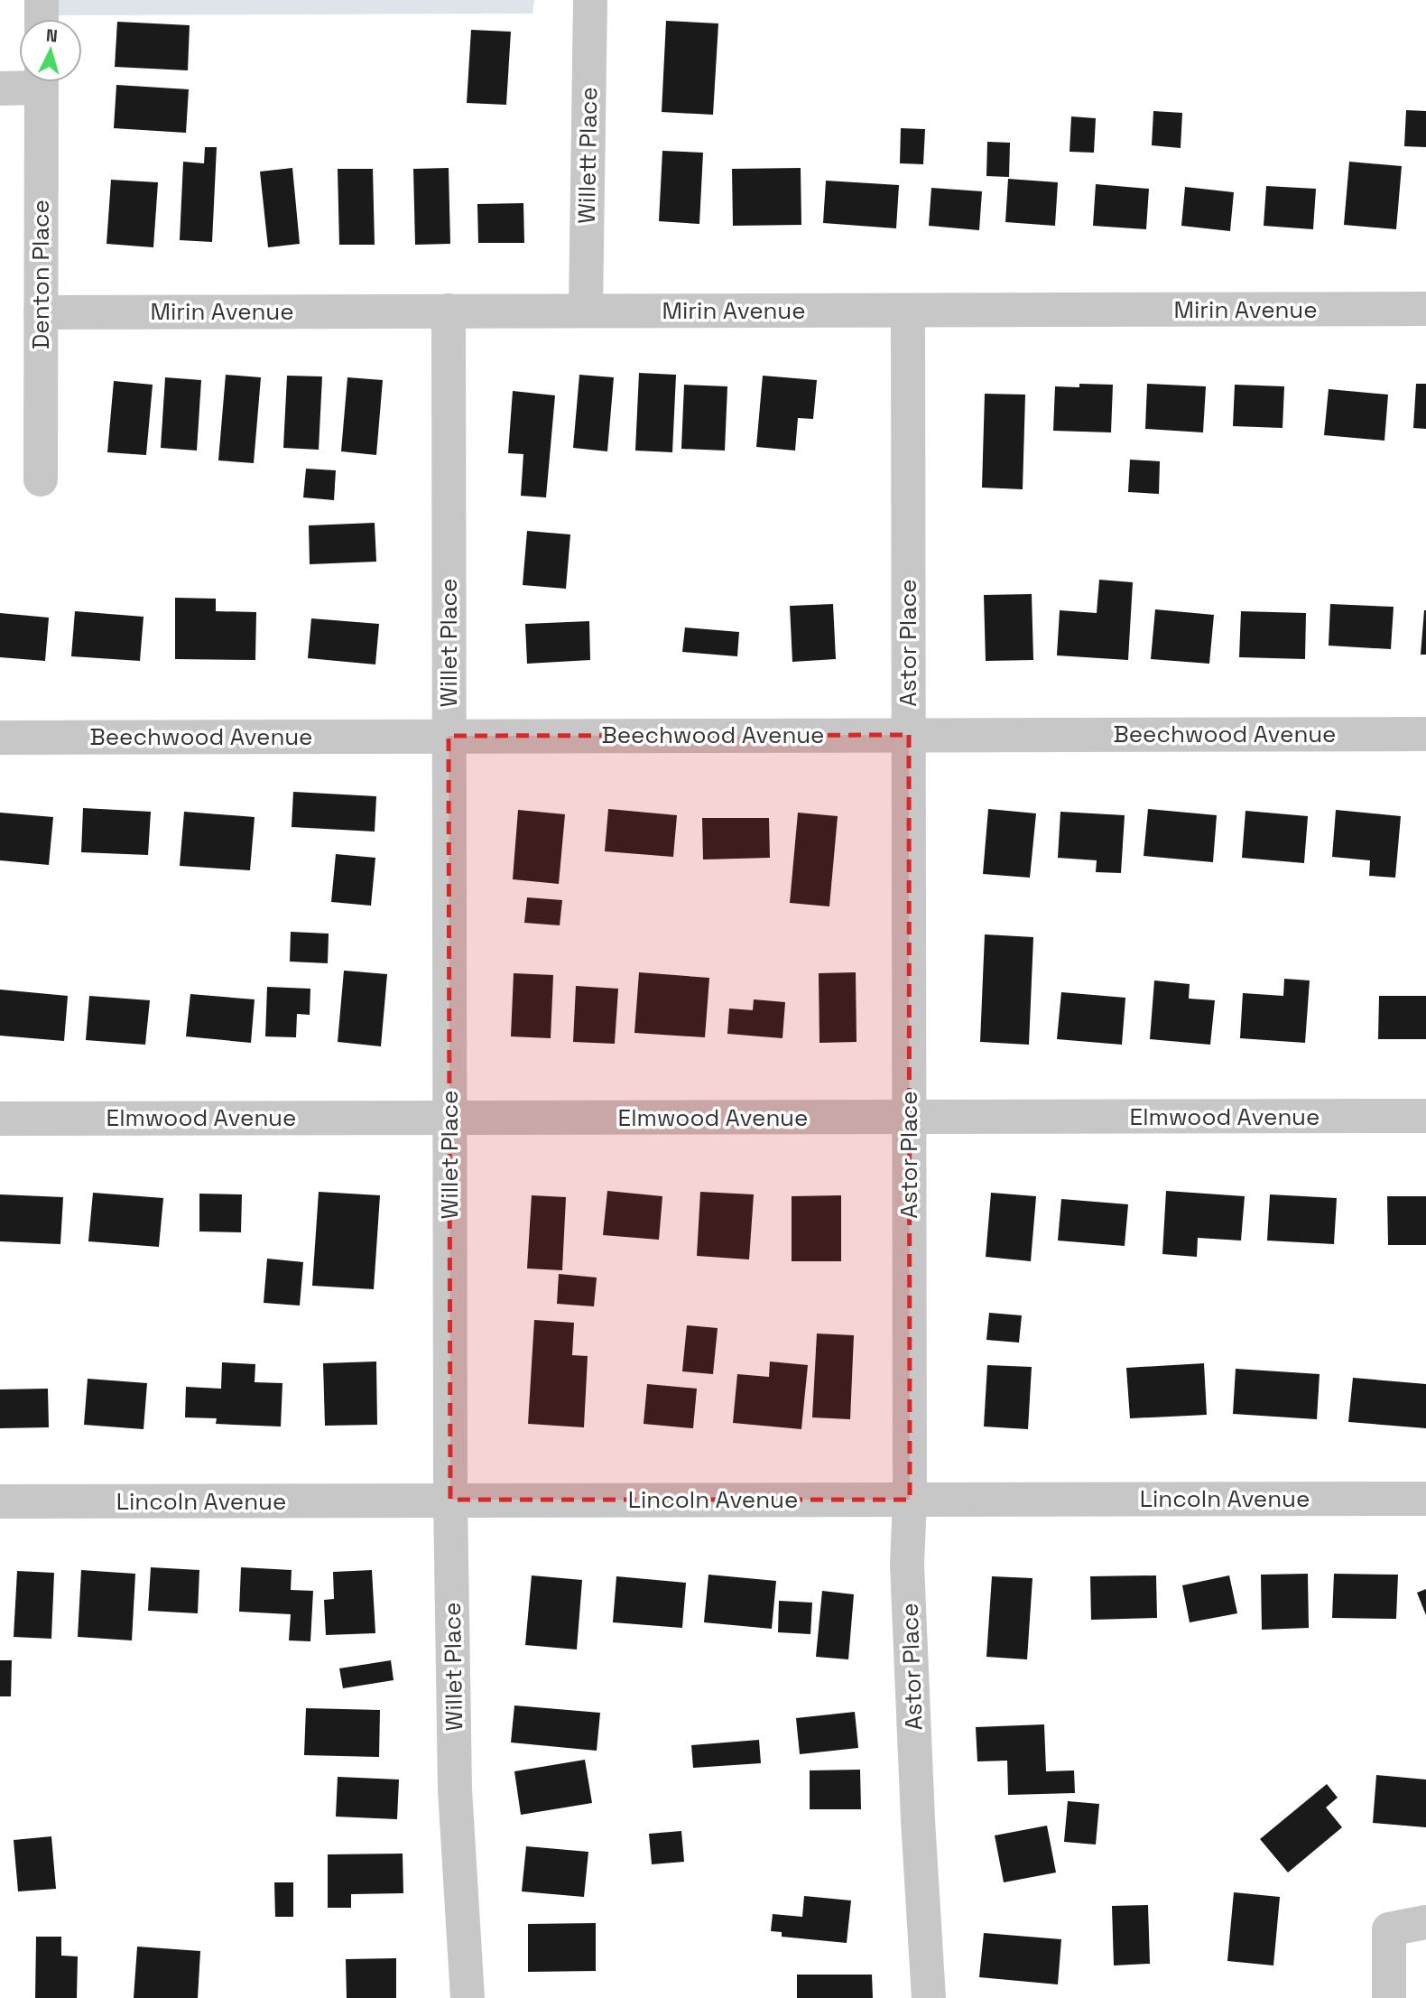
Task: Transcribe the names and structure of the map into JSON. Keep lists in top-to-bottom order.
{
  "streets": {
    "street": [
      "Willett Place",
      "Denton Place",
      "Mirin Avenue",
      "Willet Place",
      "Astor Place",
      "Beechwood Avenue",
      "Elmwood Avenue",
      "Lincoln Avenue"
    ]
  },
  "crossings": [
    ["Willett Place", "Mirin Avenue"],
    ["Denton Place", "Mirin Avenue"],
    ["Mirin Avenue", "Willet Place"],
    ["Mirin Avenue", "Astor Place"],
    ["Willet Place", "Beechwood Avenue"],
    ["Willet Place", "Elmwood Avenue"],
    ["Willet Place", "Lincoln Avenue"],
    ["Astor Place", "Beechwood Avenue"],
    ["Astor Place", "Elmwood Avenue"],
    ["Astor Place", "Lincoln Avenue"]
  ],
  "north": "top"
}
